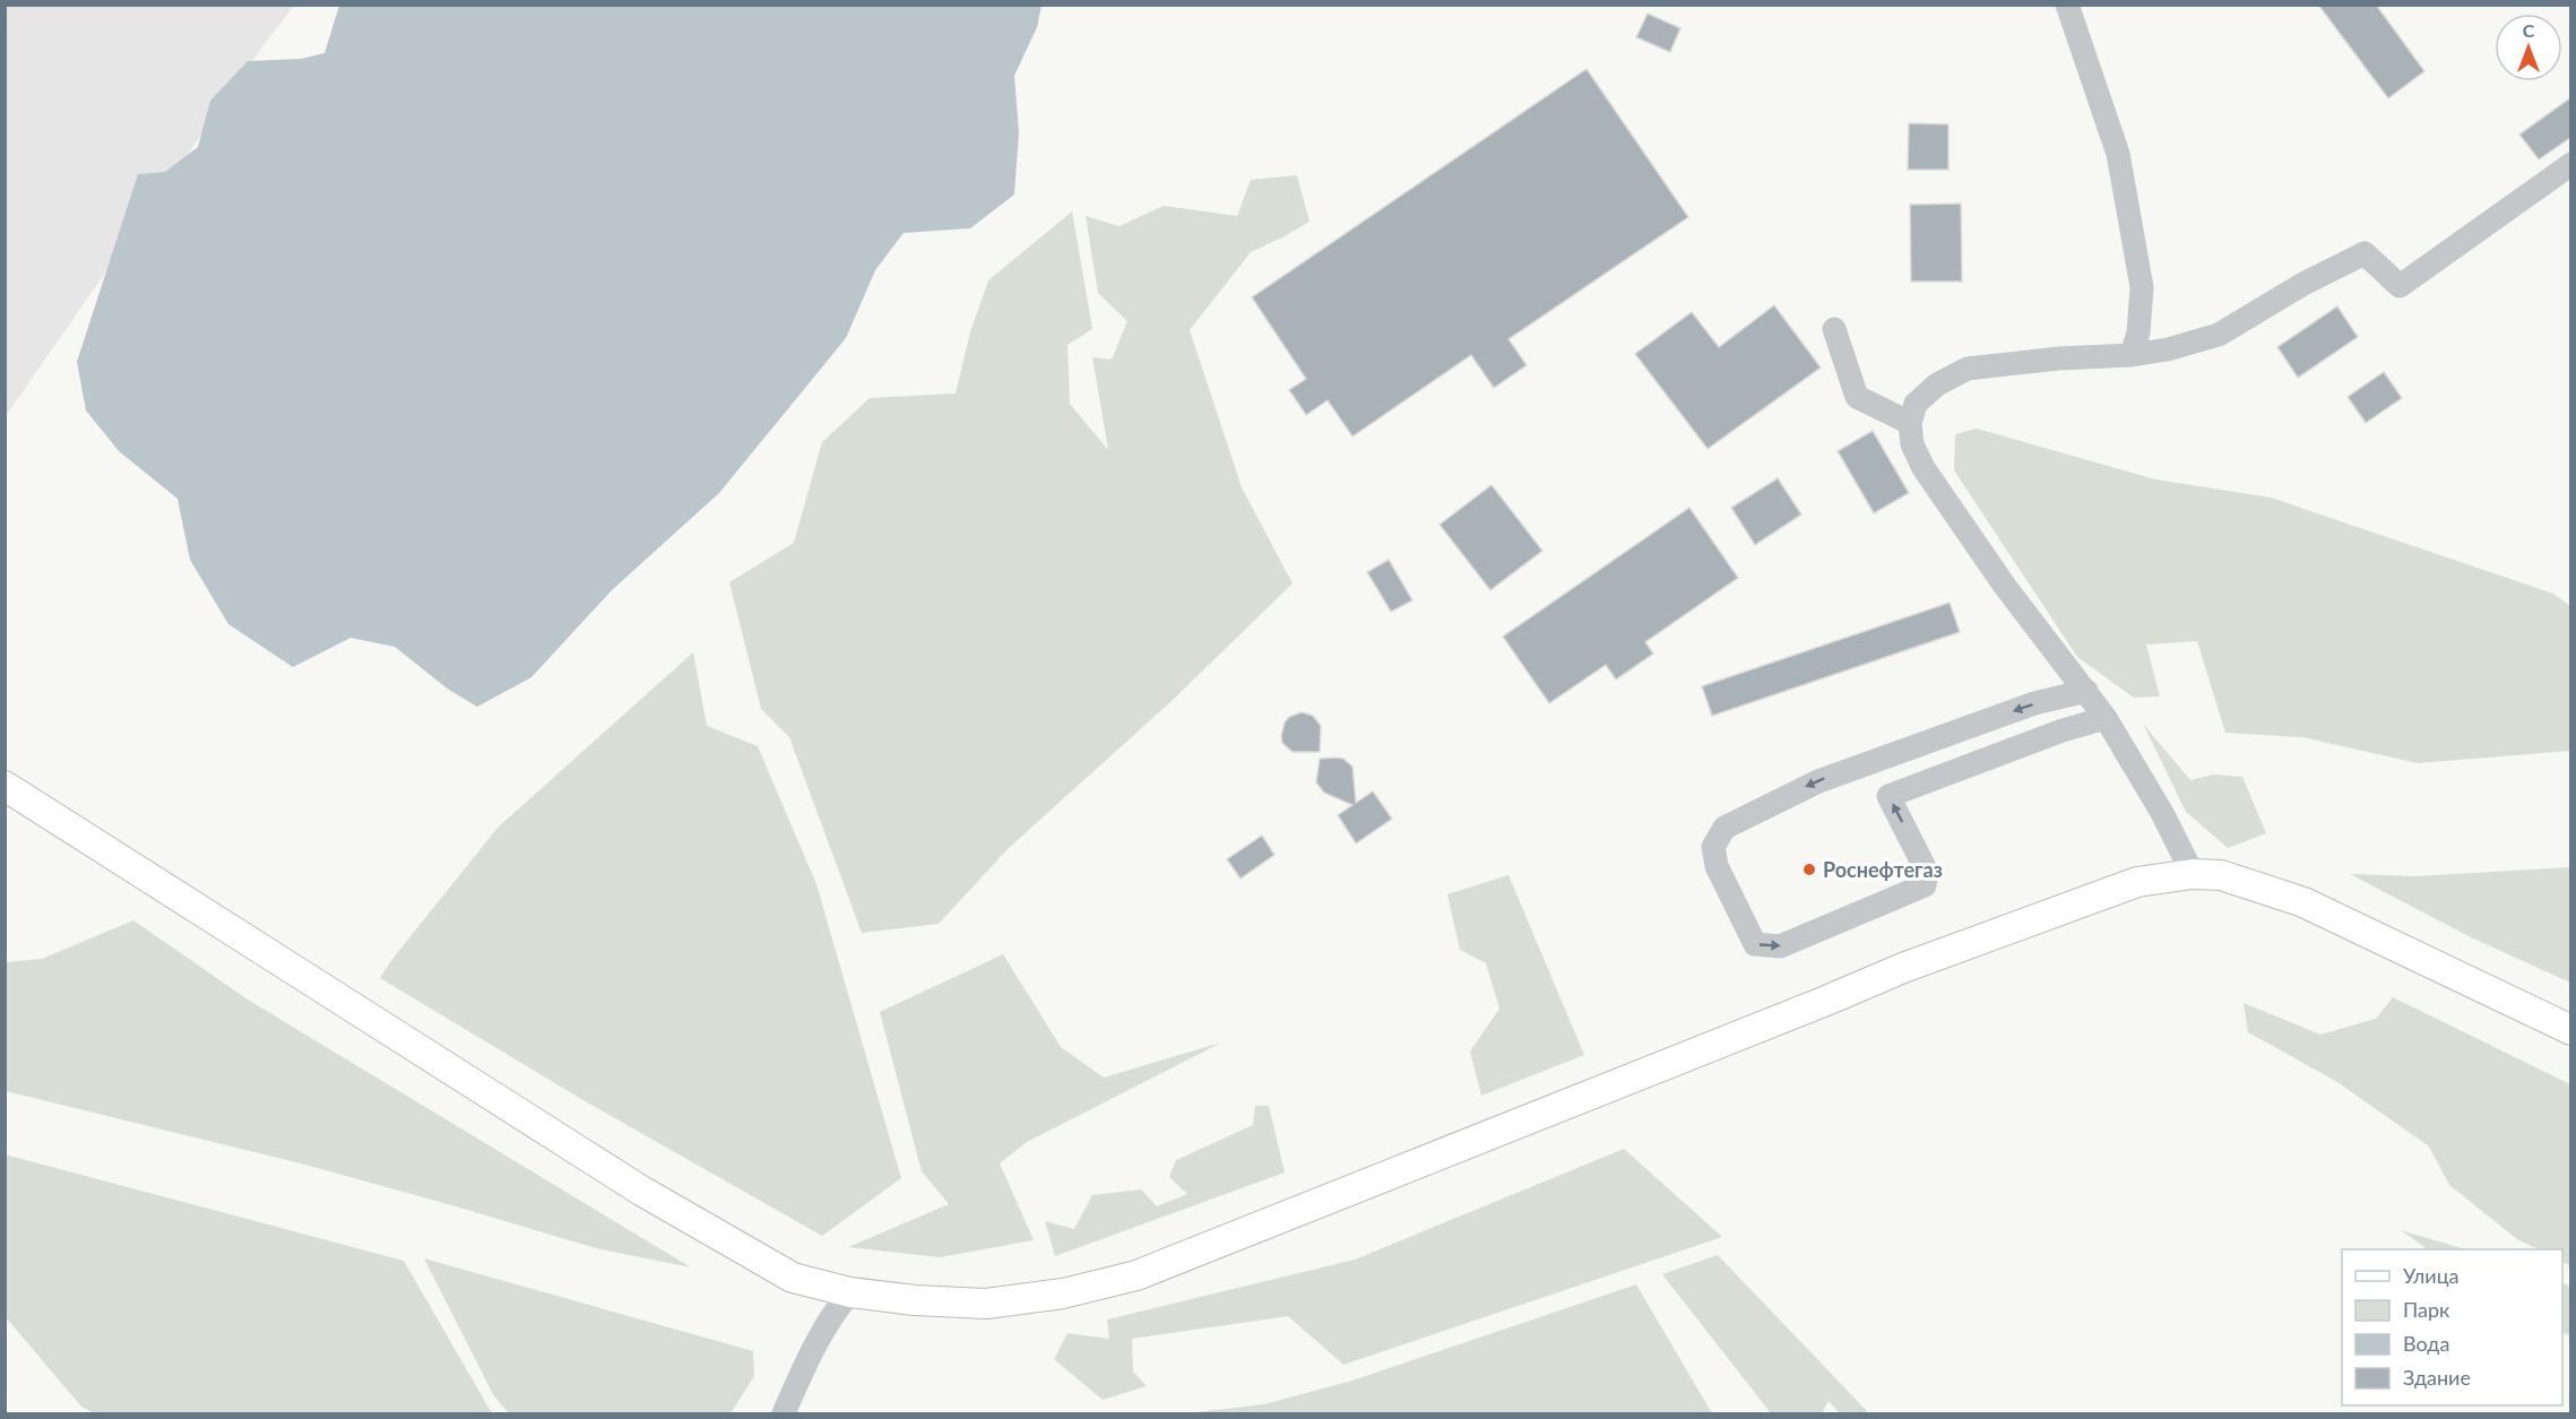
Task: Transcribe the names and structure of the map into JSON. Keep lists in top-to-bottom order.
{
  "places": ["Роснефтегаз"],
  "legend": [
    "Улица",
    "Парк",
    "Вода",
    "Здание"
  ],
  "north": "top"
}
